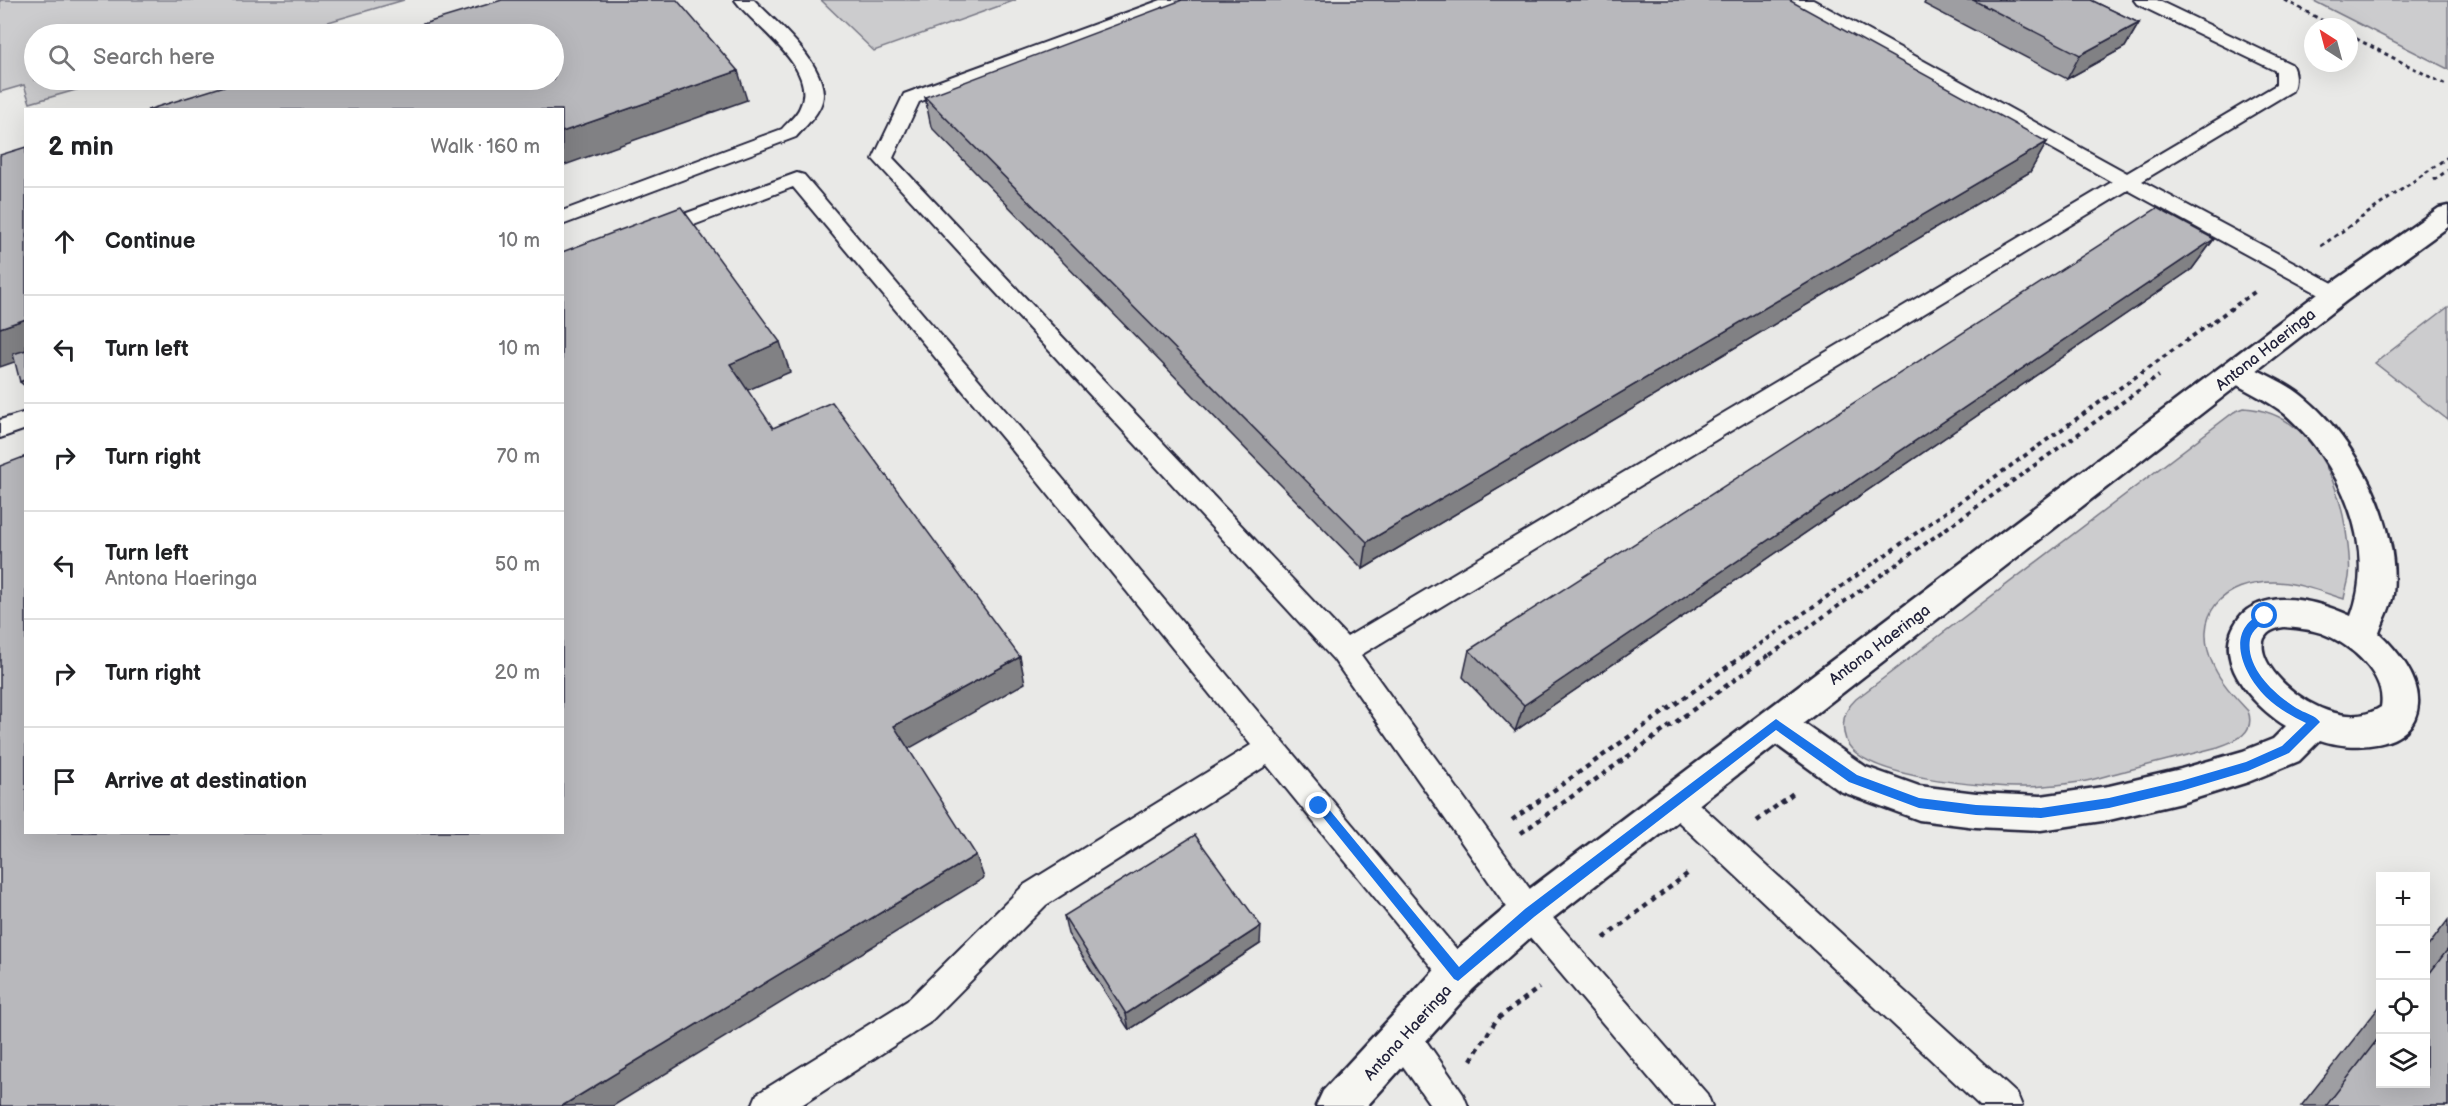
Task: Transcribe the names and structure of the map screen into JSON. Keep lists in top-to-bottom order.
{
  "streets": {
    "street": ["Antona Haeringa"]
  },
  "north": "top left",
  "page": {
    "search": "Search here",
    "heading": ["2 min", "Walk · 160 m"],
    "list": [
      ["Continue", "10 m"],
      ["Turn left", "10 m"],
      ["Turn right", "70 m"],
      ["Turn left", "Antona Haeringa", "50 m"],
      ["Turn right", "20 m"],
      "Arrive at destination"
    ],
    "map_buttons": ["+", "−"]
  }
}
